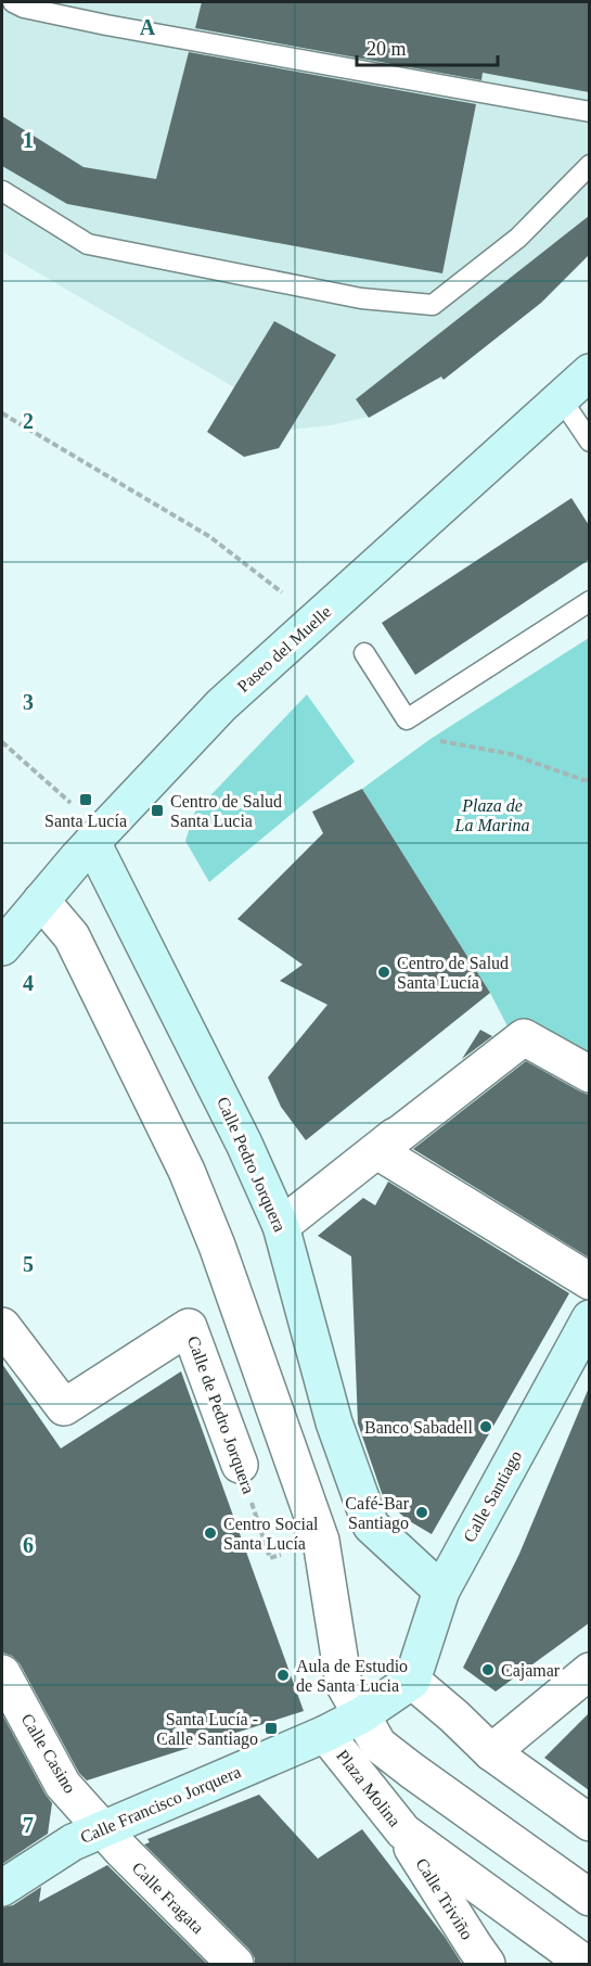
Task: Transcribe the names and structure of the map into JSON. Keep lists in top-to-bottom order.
{
  "streets": {
    "street": [
      "Paseo del Muelle",
      "Calle Pedro Jorquera",
      "Calle de Pedro Jorquera",
      "Calle Santiago",
      "Calle Casino",
      "Plaza Molina",
      "Calle Francisco Jorquera",
      "Calle Fragata",
      "Calle Triviño"
    ]
  },
  "crossings": [
    ["Paseo del Muelle", "Calle Pedro Jorquera"],
    ["Calle Pedro Jorquera", "Calle Santiago"],
    ["Calle Santiago", "Plaza Molina"],
    ["Calle Casino", "Calle Francisco Jorquera"],
    ["Calle Casino", "Calle Fragata"],
    ["Plaza Molina", "Calle Francisco Jorquera"],
    ["Plaza Molina", "Calle Triviño"],
    ["Calle Francisco Jorquera", "Calle Fragata"]
  ],
  "parks": ["Plaza de La Marina"],
  "places": {
    "transit": ["Santa Lucía", "Centro de Salud Santa Lucia", "Santa Lucía - Calle Santiago"],
    "other": [
      "Centro de Salud Santa Lucía",
      "Banco Sabadell",
      "Café-Bar Santiago",
      "Centro Social Santa Lucía",
      "Cajamar",
      "Aula de Estudio de Santa Lucia"
    ]
  },
  "scale_bar": "20 m",
  "grid": {
    "columns": ["A"],
    "rows": [
      "1",
      "2",
      "3",
      "4",
      "5",
      "6",
      "7"
    ]
  }
}
